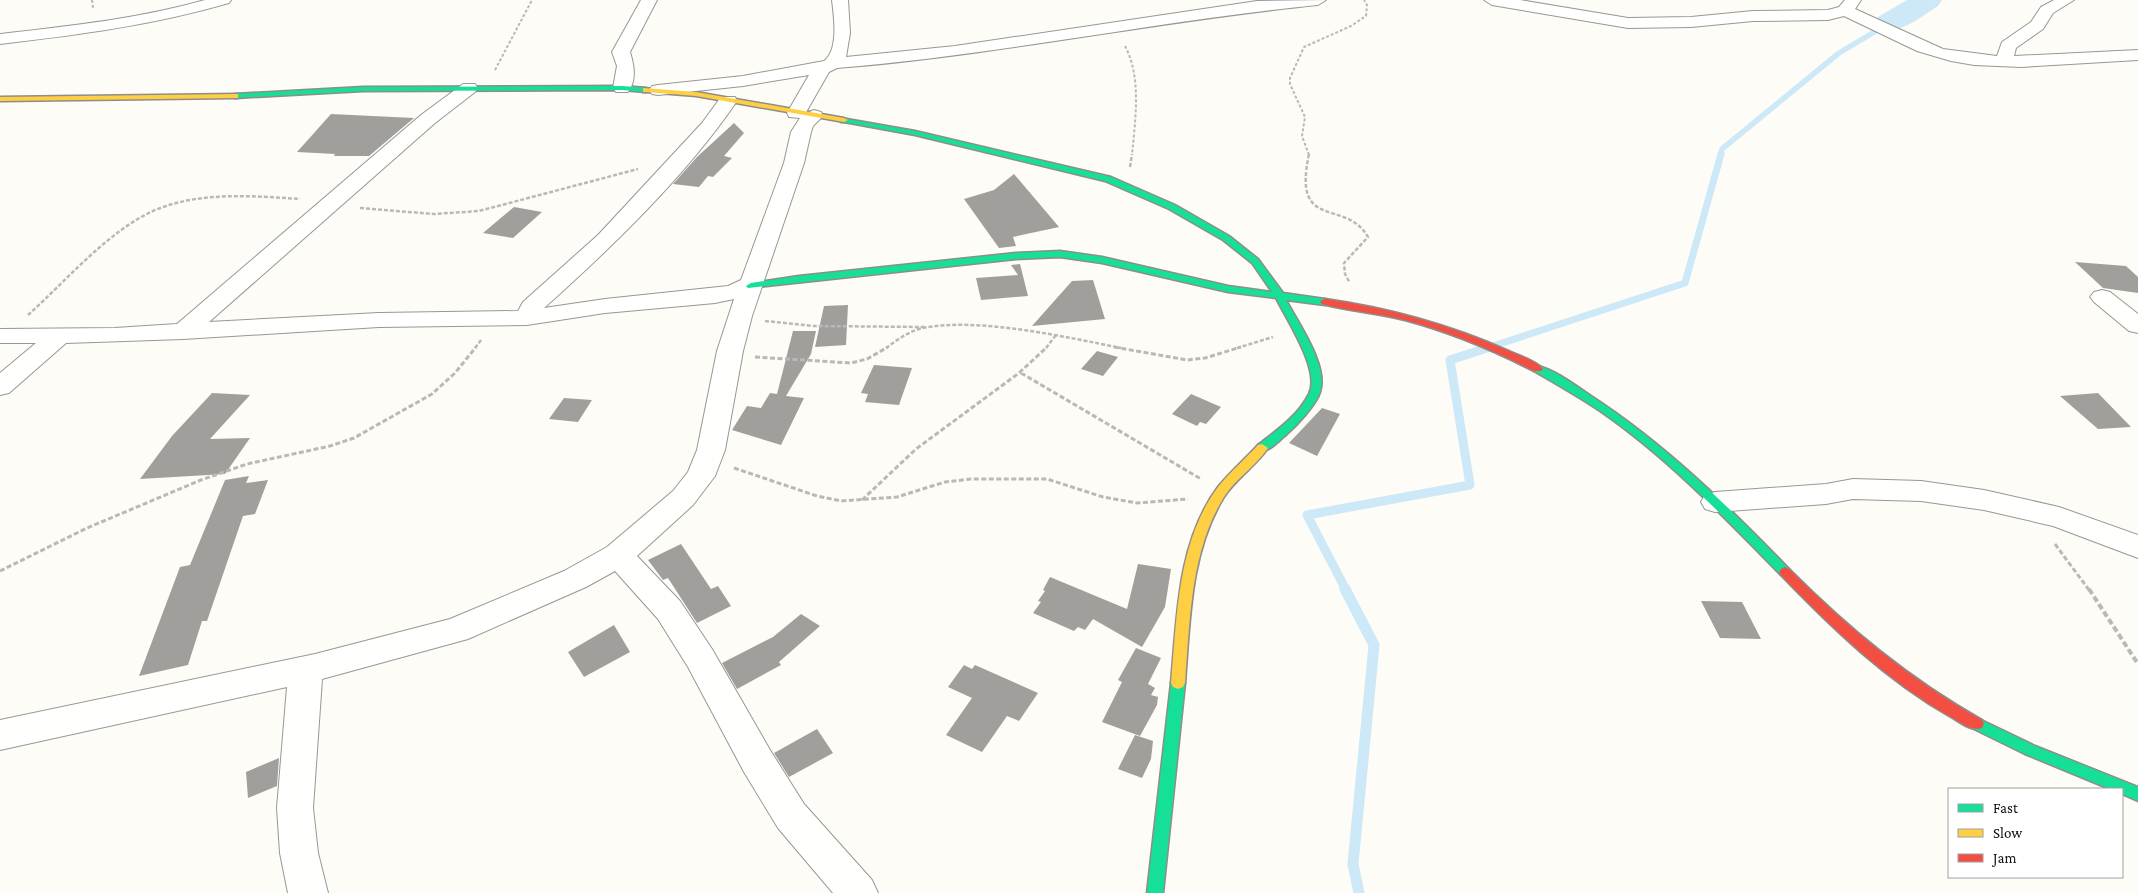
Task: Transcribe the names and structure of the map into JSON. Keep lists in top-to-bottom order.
{
  "legend": ["Fast", "Slow", "Jam"]
}
